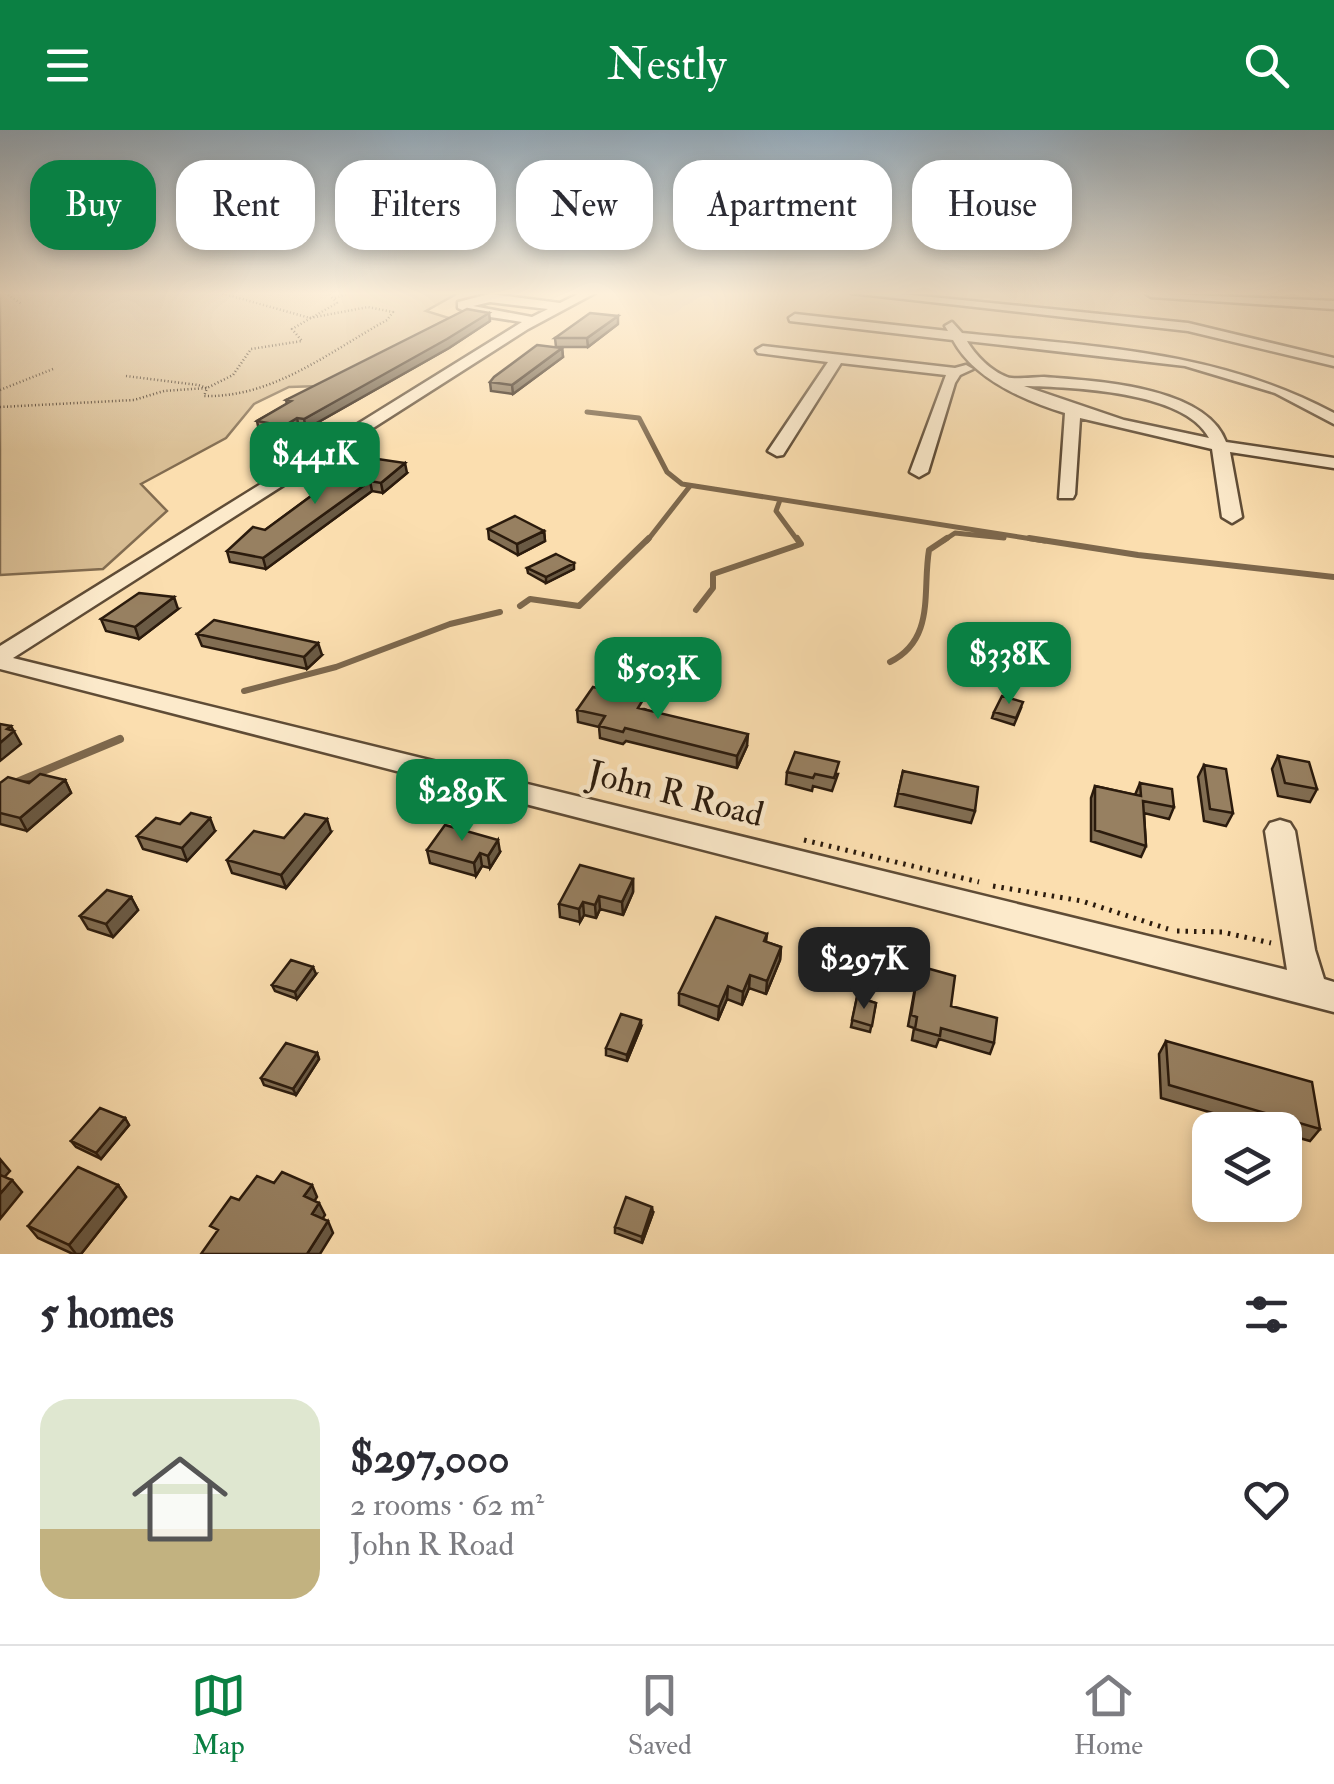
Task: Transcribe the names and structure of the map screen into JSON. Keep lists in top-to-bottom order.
{
  "streets": {
    "street": ["John R Road"]
  },
  "page": {
    "header": "Nestly",
    "chip": [
      "Buy",
      "Rent",
      "Filters",
      "New",
      "Apartment",
      "House"
    ],
    "price": [
      "$441K",
      "$338K",
      "$503K",
      "$289K",
      "$297K"
    ],
    "heading": "5 homes",
    "list": [
      {
        "name": "$297,000",
        "note": "2 rooms · 62 m² · John R Road"
      }
    ],
    "tabs": ["Map", "Saved", "Home"]
  }
}
